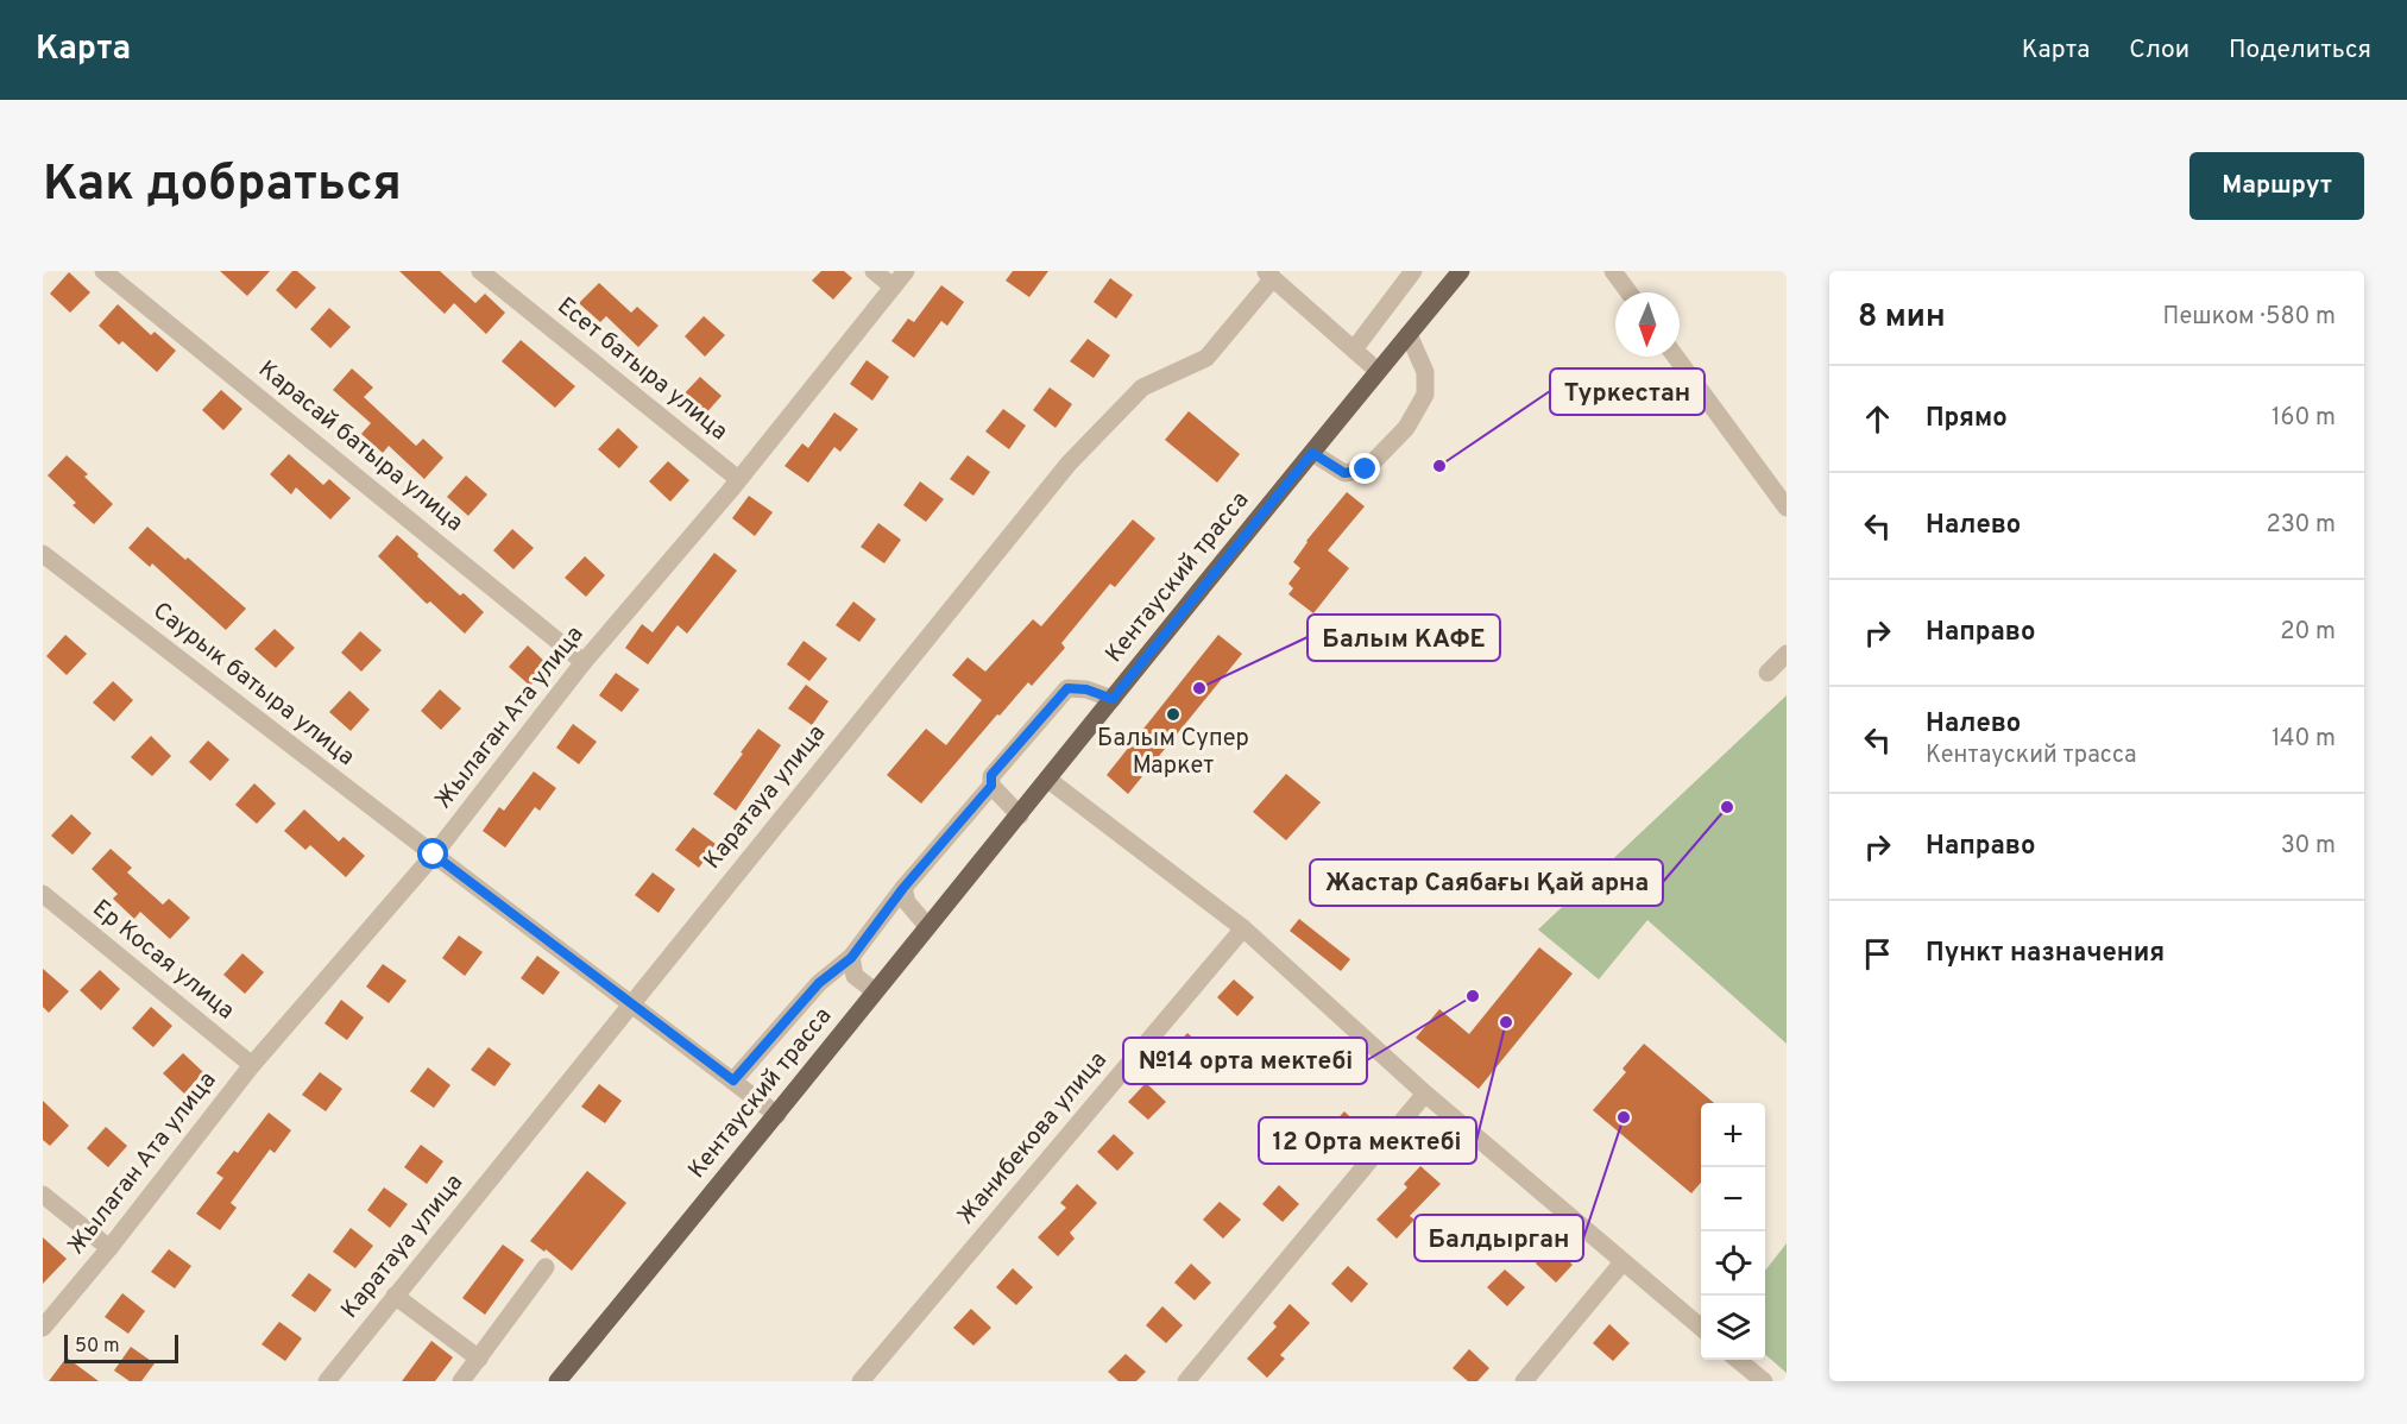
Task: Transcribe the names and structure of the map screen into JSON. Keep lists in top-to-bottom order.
{
  "streets": {
    "main road": ["Кентауский трасса"],
    "street": [
      "Есет батыра улица",
      "Карасай батыра улица",
      "Саурык батыра улица",
      "Жылаган Ата улица",
      "Каратауа улица",
      "Ер Косая улица",
      "Жанибекова улица"
    ]
  },
  "crossings": [
    ["Есет батыра улица", "Жылаган Ата улица"],
    ["Карасай батыра улица", "Жылаган Ата улица"],
    ["Кентауский трасса", "Саурык батыра улица"],
    ["Саурык батыра улица", "Жылаган Ата улица"],
    ["Саурык батыра улица", "Каратауа улица"],
    ["Жылаган Ата улица", "Ер Косая улица"]
  ],
  "places": [
    "Туркестан",
    "Балым КАФЕ",
    "Балым Супер Маркет",
    "Жастар Саябағы Қай арна",
    "№14 орта мектебі",
    "12 Орта мектебі",
    "Балдырган"
  ],
  "scale_bar": "50 m",
  "north": "bottom",
  "page": {
    "header": "Карта",
    "nav": ["Карта", "Слои", "Поделиться"],
    "buttons": "Маршрут",
    "title": "Как добраться",
    "heading": ["8 мин", "Пешком · 580 m"],
    "list": [
      ["Прямо", "160 m"],
      ["Налево", "230 m"],
      ["Направо", "20 m"],
      ["Налево", "Кентауский трасса", "140 m"],
      ["Направо", "30 m"],
      "Пункт назначения"
    ],
    "map_buttons": ["+", "−"],
    "scale": "50 m"
  }
}
